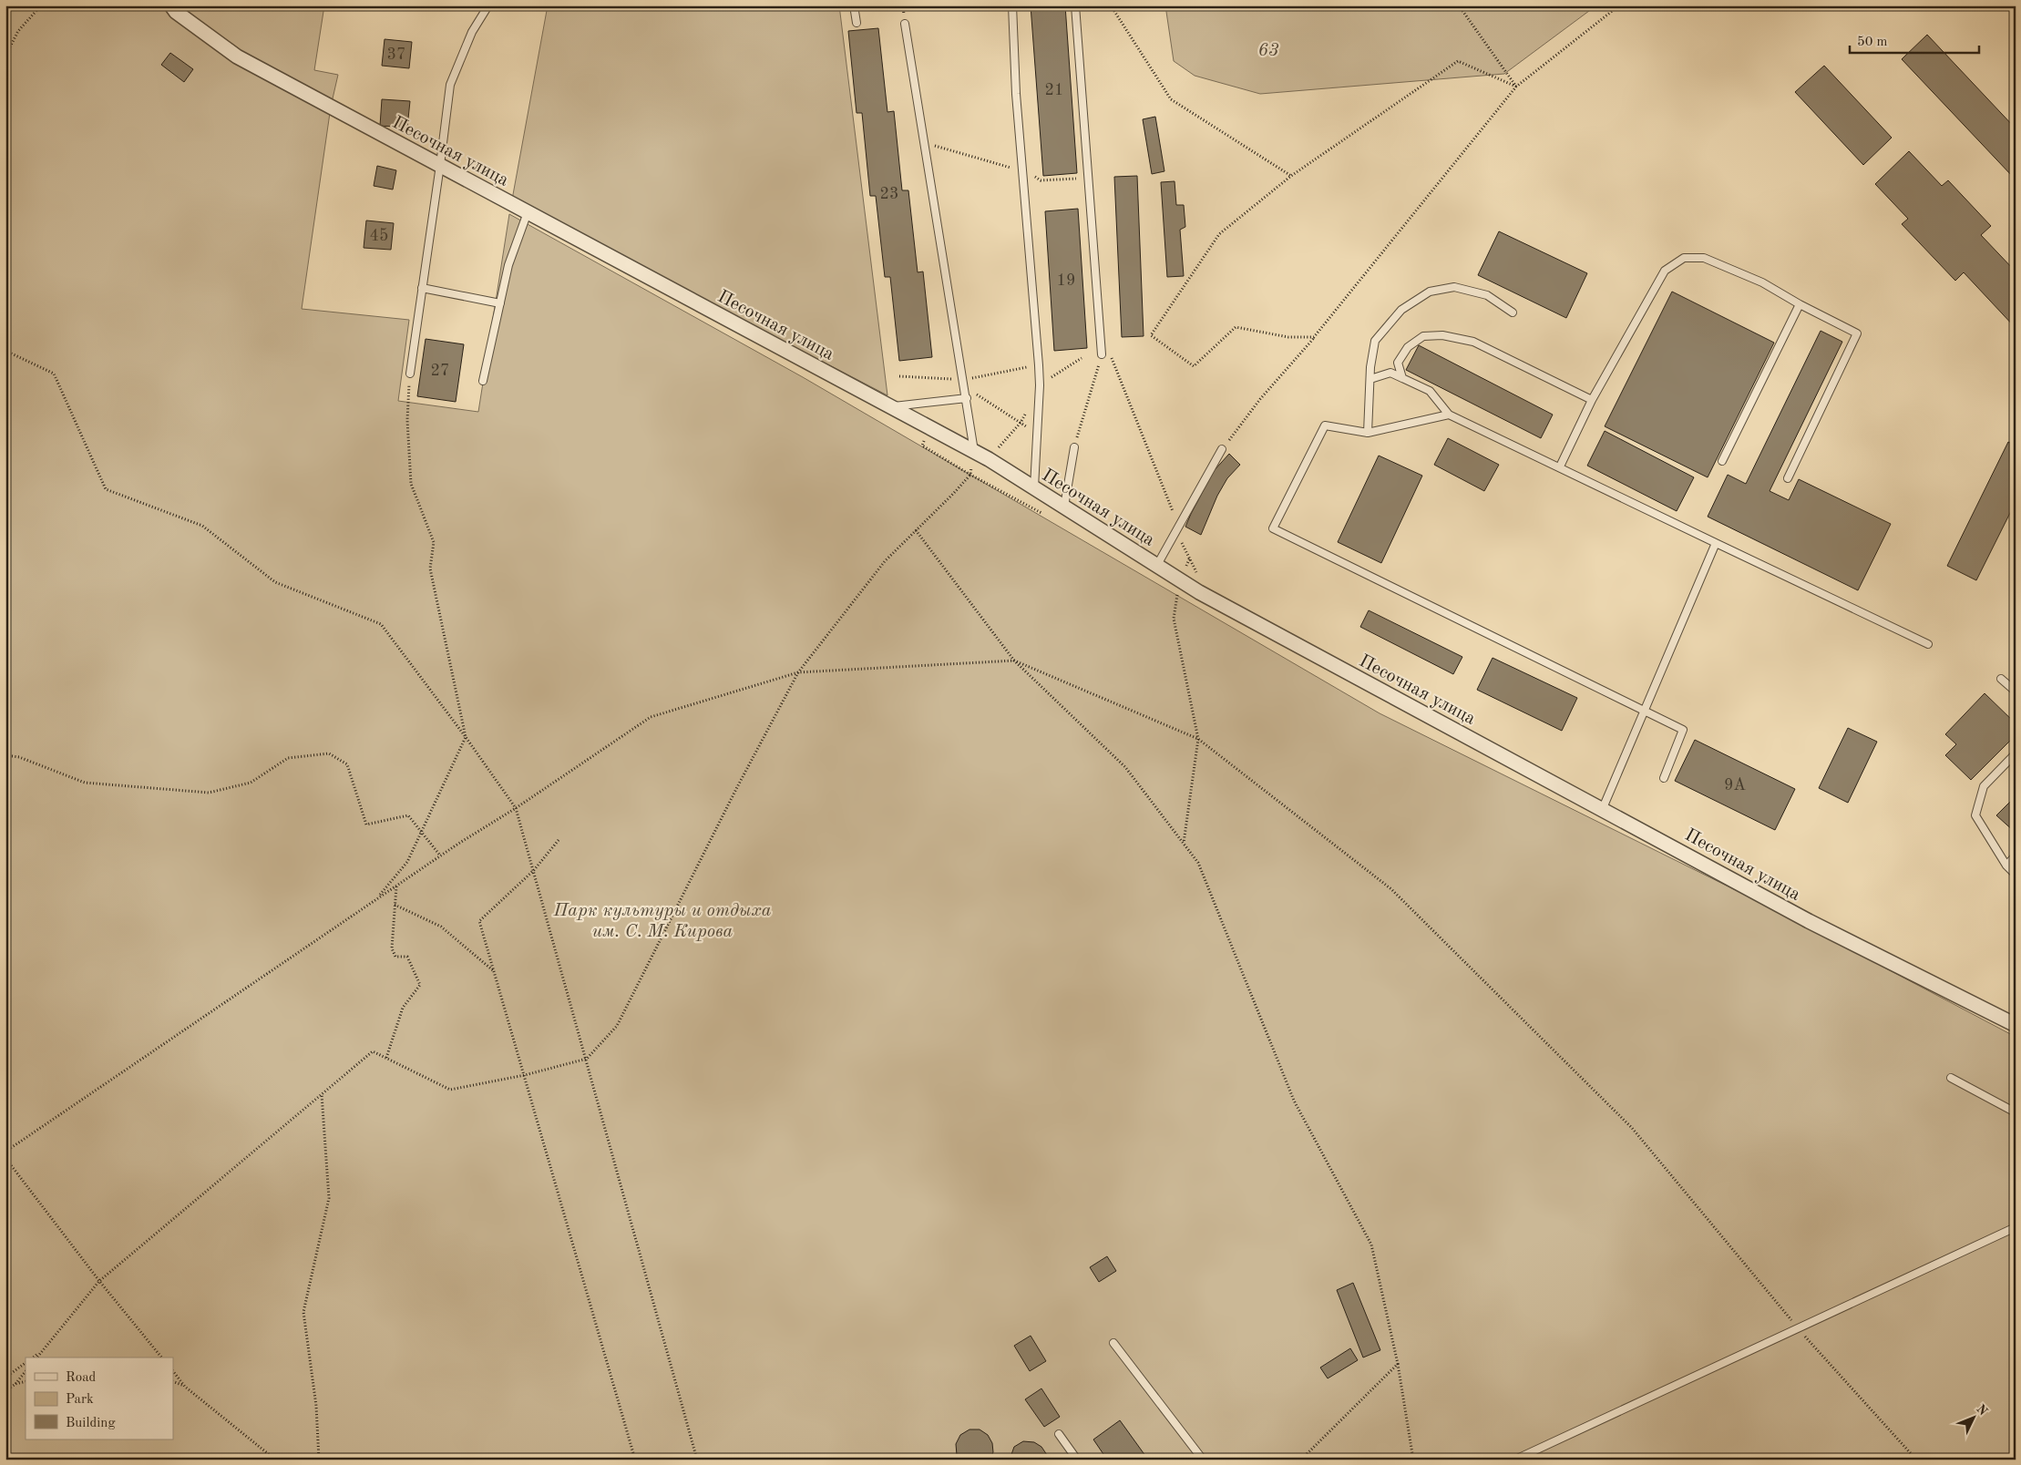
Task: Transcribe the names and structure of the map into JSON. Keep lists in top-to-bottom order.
{
  "streets": {
    "street": ["Песочная улица"]
  },
  "parks": ["63", "Парк культуры и отдыха им. С. М. Кирова"],
  "house_numbers": [
    "37",
    "21",
    "23",
    "45",
    "19",
    "27",
    "9А"
  ],
  "legend": ["Road", "Park", "Building"],
  "scale_bar": "50 m",
  "north": "top right"
}
